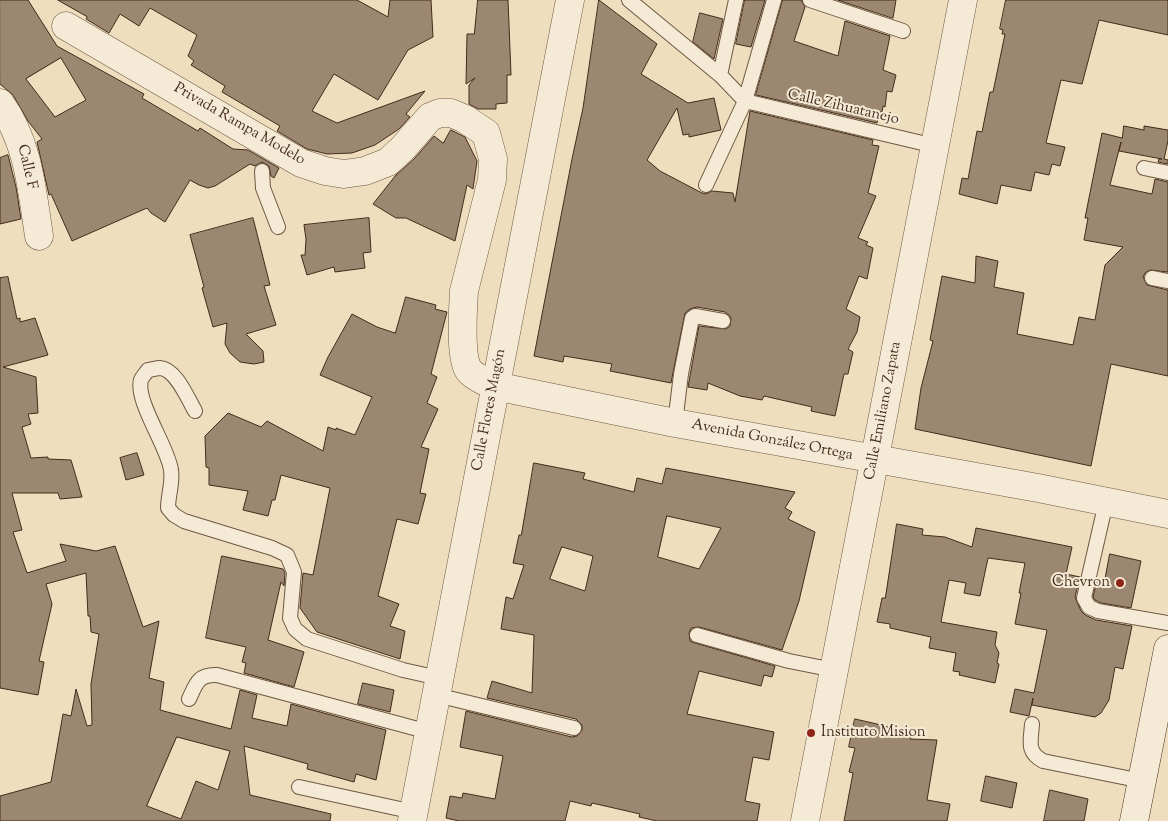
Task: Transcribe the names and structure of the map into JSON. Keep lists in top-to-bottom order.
{
  "streets": {
    "street": [
      "Privada Rampa Modelo",
      "Calle F",
      "Calle Flores Magón",
      "Calle Emiliano Zapata",
      "Avenida González Ortega"
    ],
    "lane": ["Calle Zihuatanejo"]
  },
  "crossings": [
    ["Calle Zihuatanejo", "Calle Emiliano Zapata"],
    ["Privada Rampa Modelo", "Calle Flores Magón"],
    ["Privada Rampa Modelo", "Avenida González Ortega"],
    ["Calle Flores Magón", "Avenida González Ortega"],
    ["Calle Emiliano Zapata", "Avenida González Ortega"]
  ],
  "places": ["Chevron", "Instituto Mision"]
}
